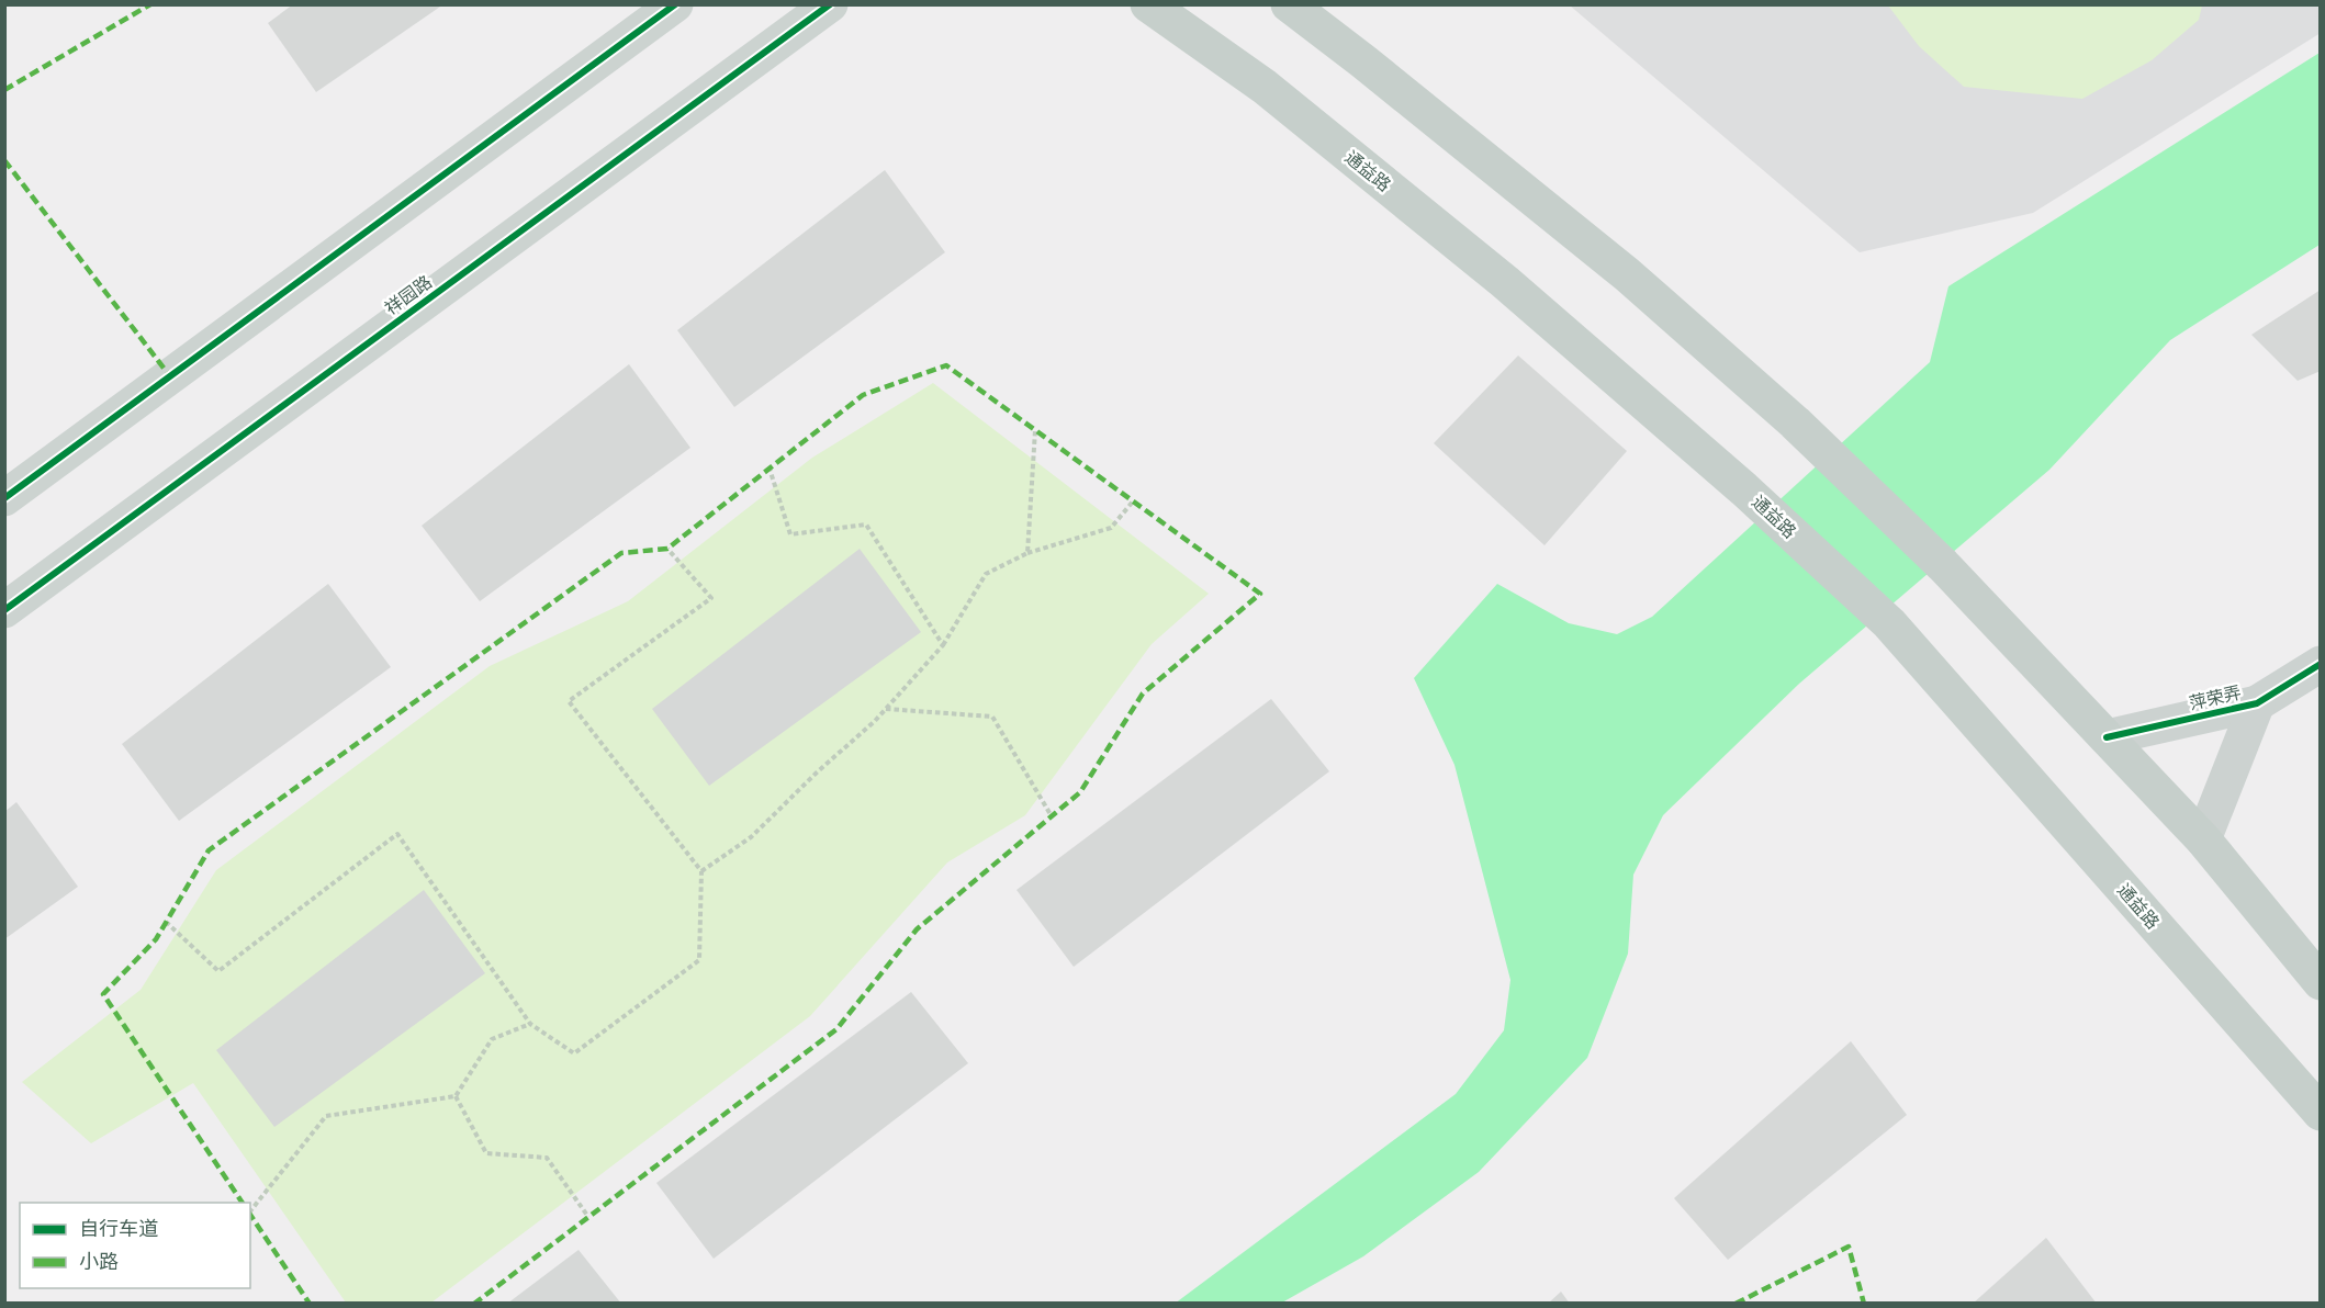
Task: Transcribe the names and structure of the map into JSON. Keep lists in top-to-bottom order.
{
  "streets": {
    "main road": ["通益路", "祥园路"],
    "street": ["萍荣弄"]
  },
  "legend": ["自行车道", "小路"]
}
